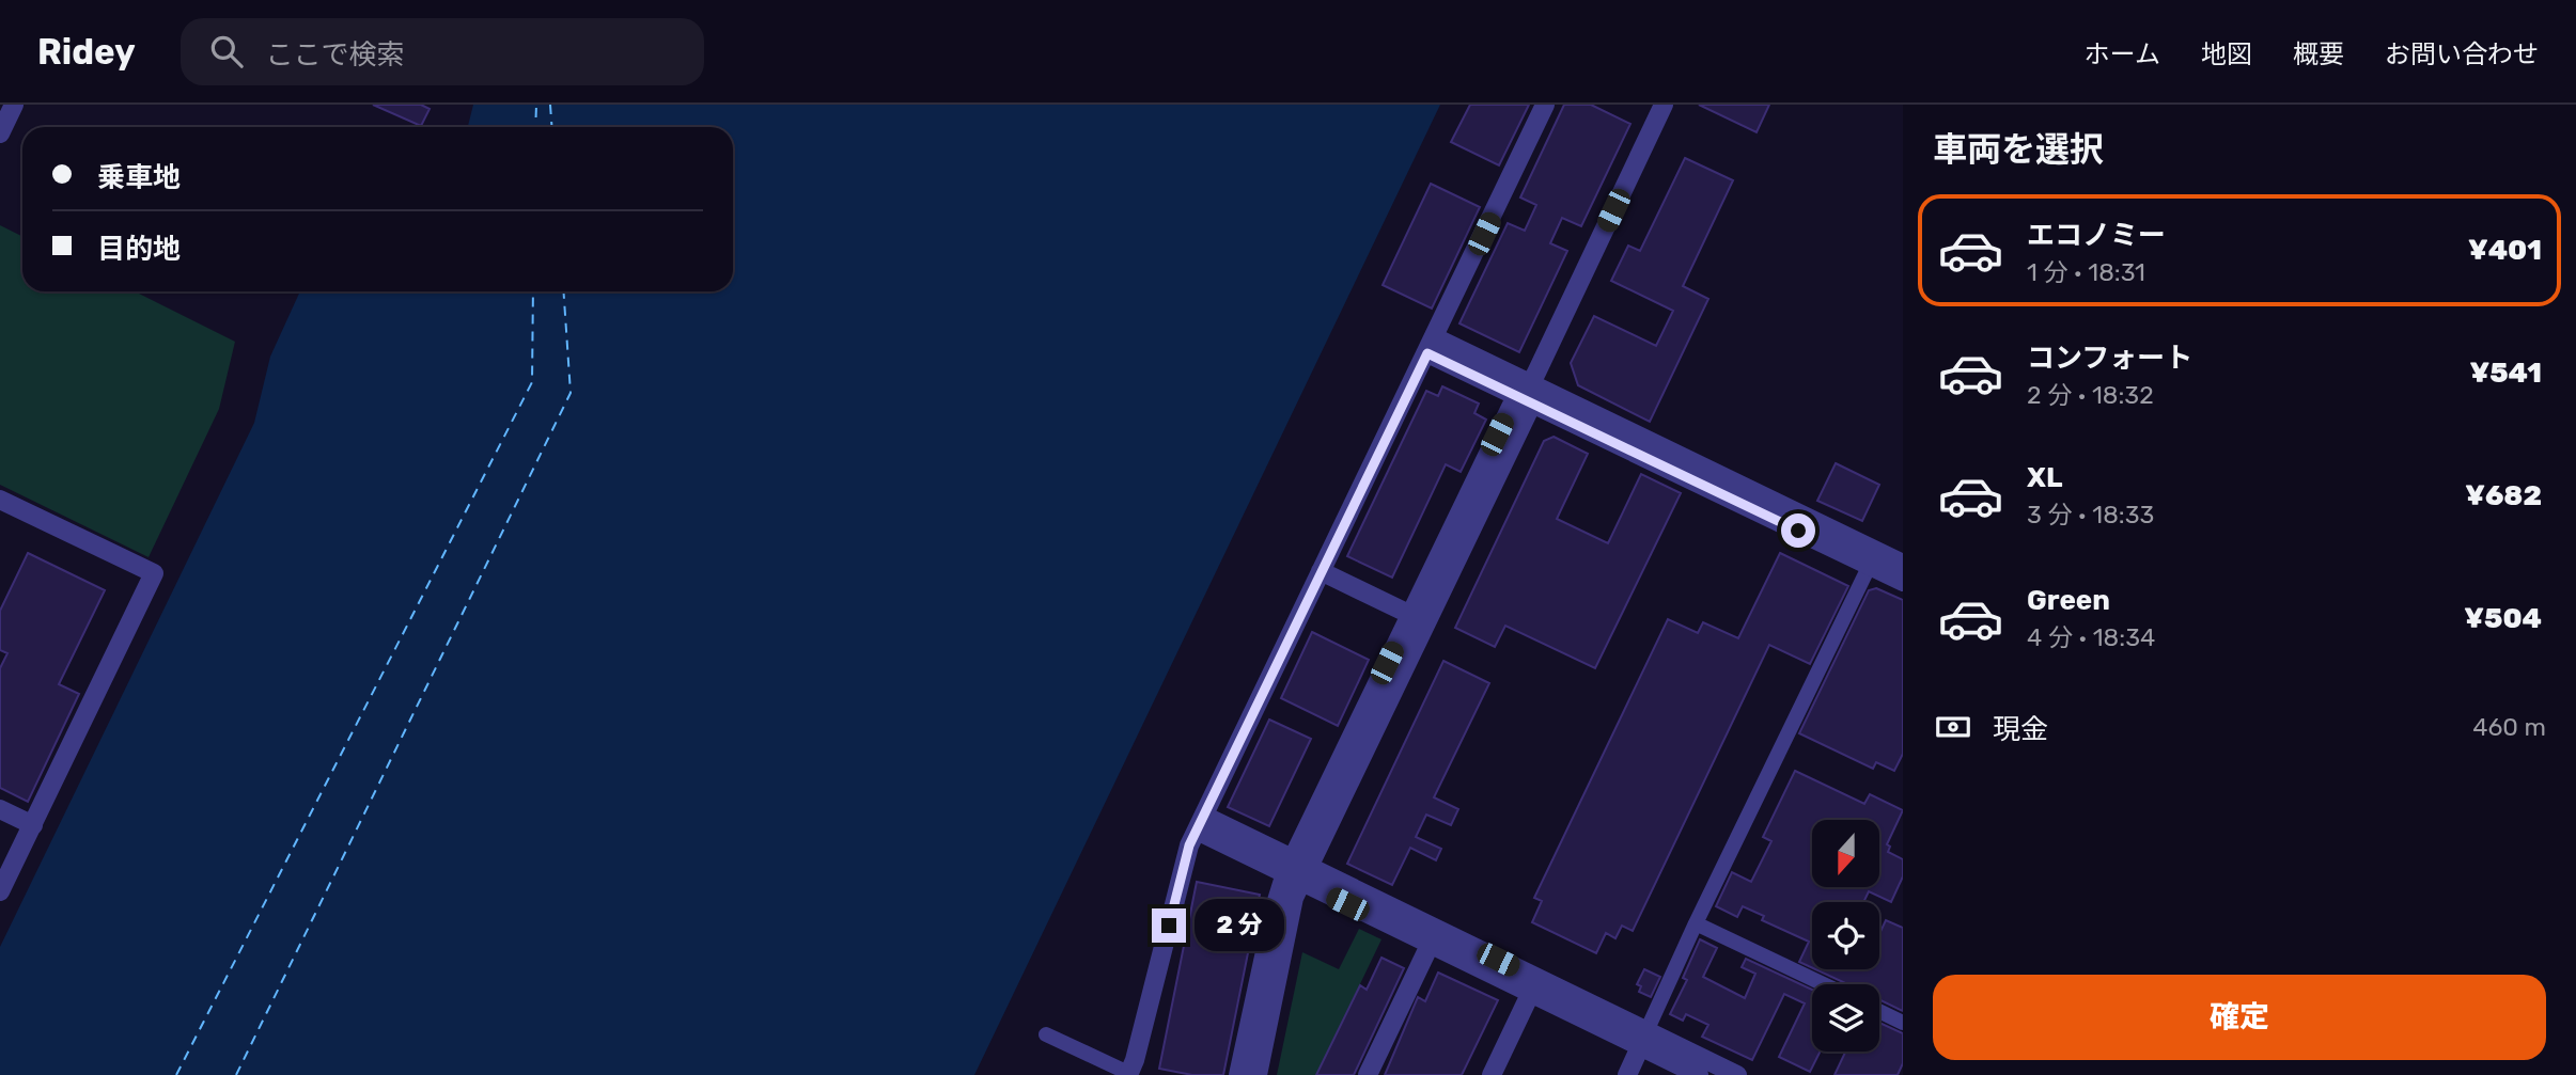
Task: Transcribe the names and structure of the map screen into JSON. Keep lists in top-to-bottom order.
{
  "north": "bottom",
  "page": {
    "header": "Ridey",
    "search": "ここで検索",
    "nav": [
      "ホーム",
      "地図",
      "概要",
      "お問い合わせ"
    ],
    "heading": "車両を選択",
    "banner": ["乗車地", "目的地"],
    "list": [
      {
        "name": "エコノミー",
        "note": "1 分 · 18:31",
        "value": "¥401"
      },
      {
        "name": "コンフォート",
        "note": "2 分 · 18:32",
        "value": "¥541"
      },
      {
        "name": "XL",
        "note": "3 分 · 18:33",
        "value": "¥682"
      },
      {
        "name": "Green",
        "note": "4 分 · 18:34",
        "value": "¥504"
      }
    ],
    "pay": ["現金", "460 m"],
    "bubble": "2 分",
    "buttons": "確定"
  }
}
